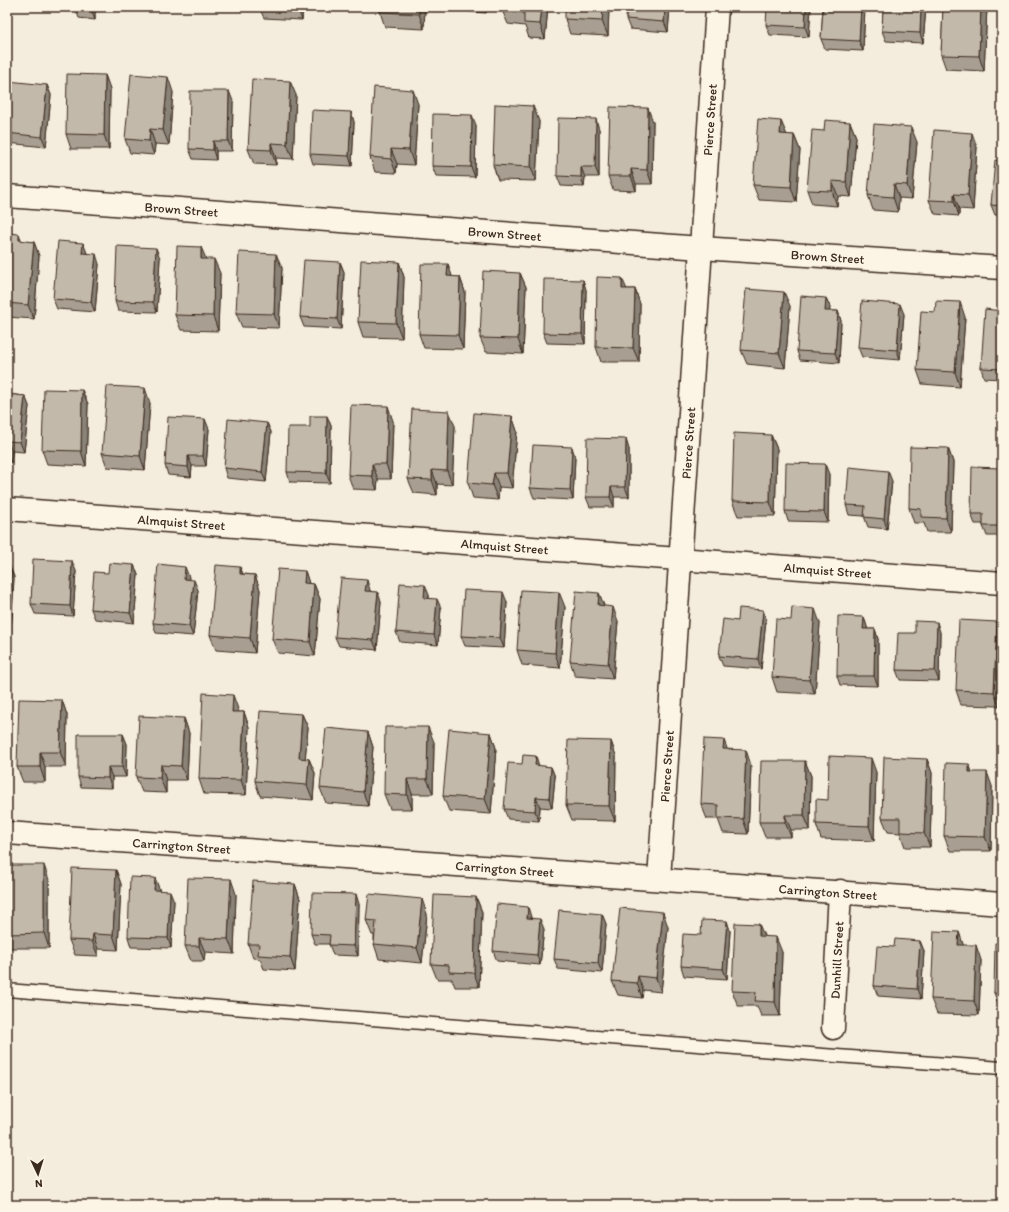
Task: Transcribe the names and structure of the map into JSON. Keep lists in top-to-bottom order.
{
  "streets": {
    "street": [
      "Pierce Street",
      "Brown Street",
      "Almquist Street",
      "Carrington Street",
      "Dunhill Street"
    ]
  },
  "crossings": [
    ["Pierce Street", "Brown Street"],
    ["Pierce Street", "Almquist Street"],
    ["Pierce Street", "Carrington Street"],
    ["Carrington Street", "Dunhill Street"]
  ],
  "north": "bottom"
}
